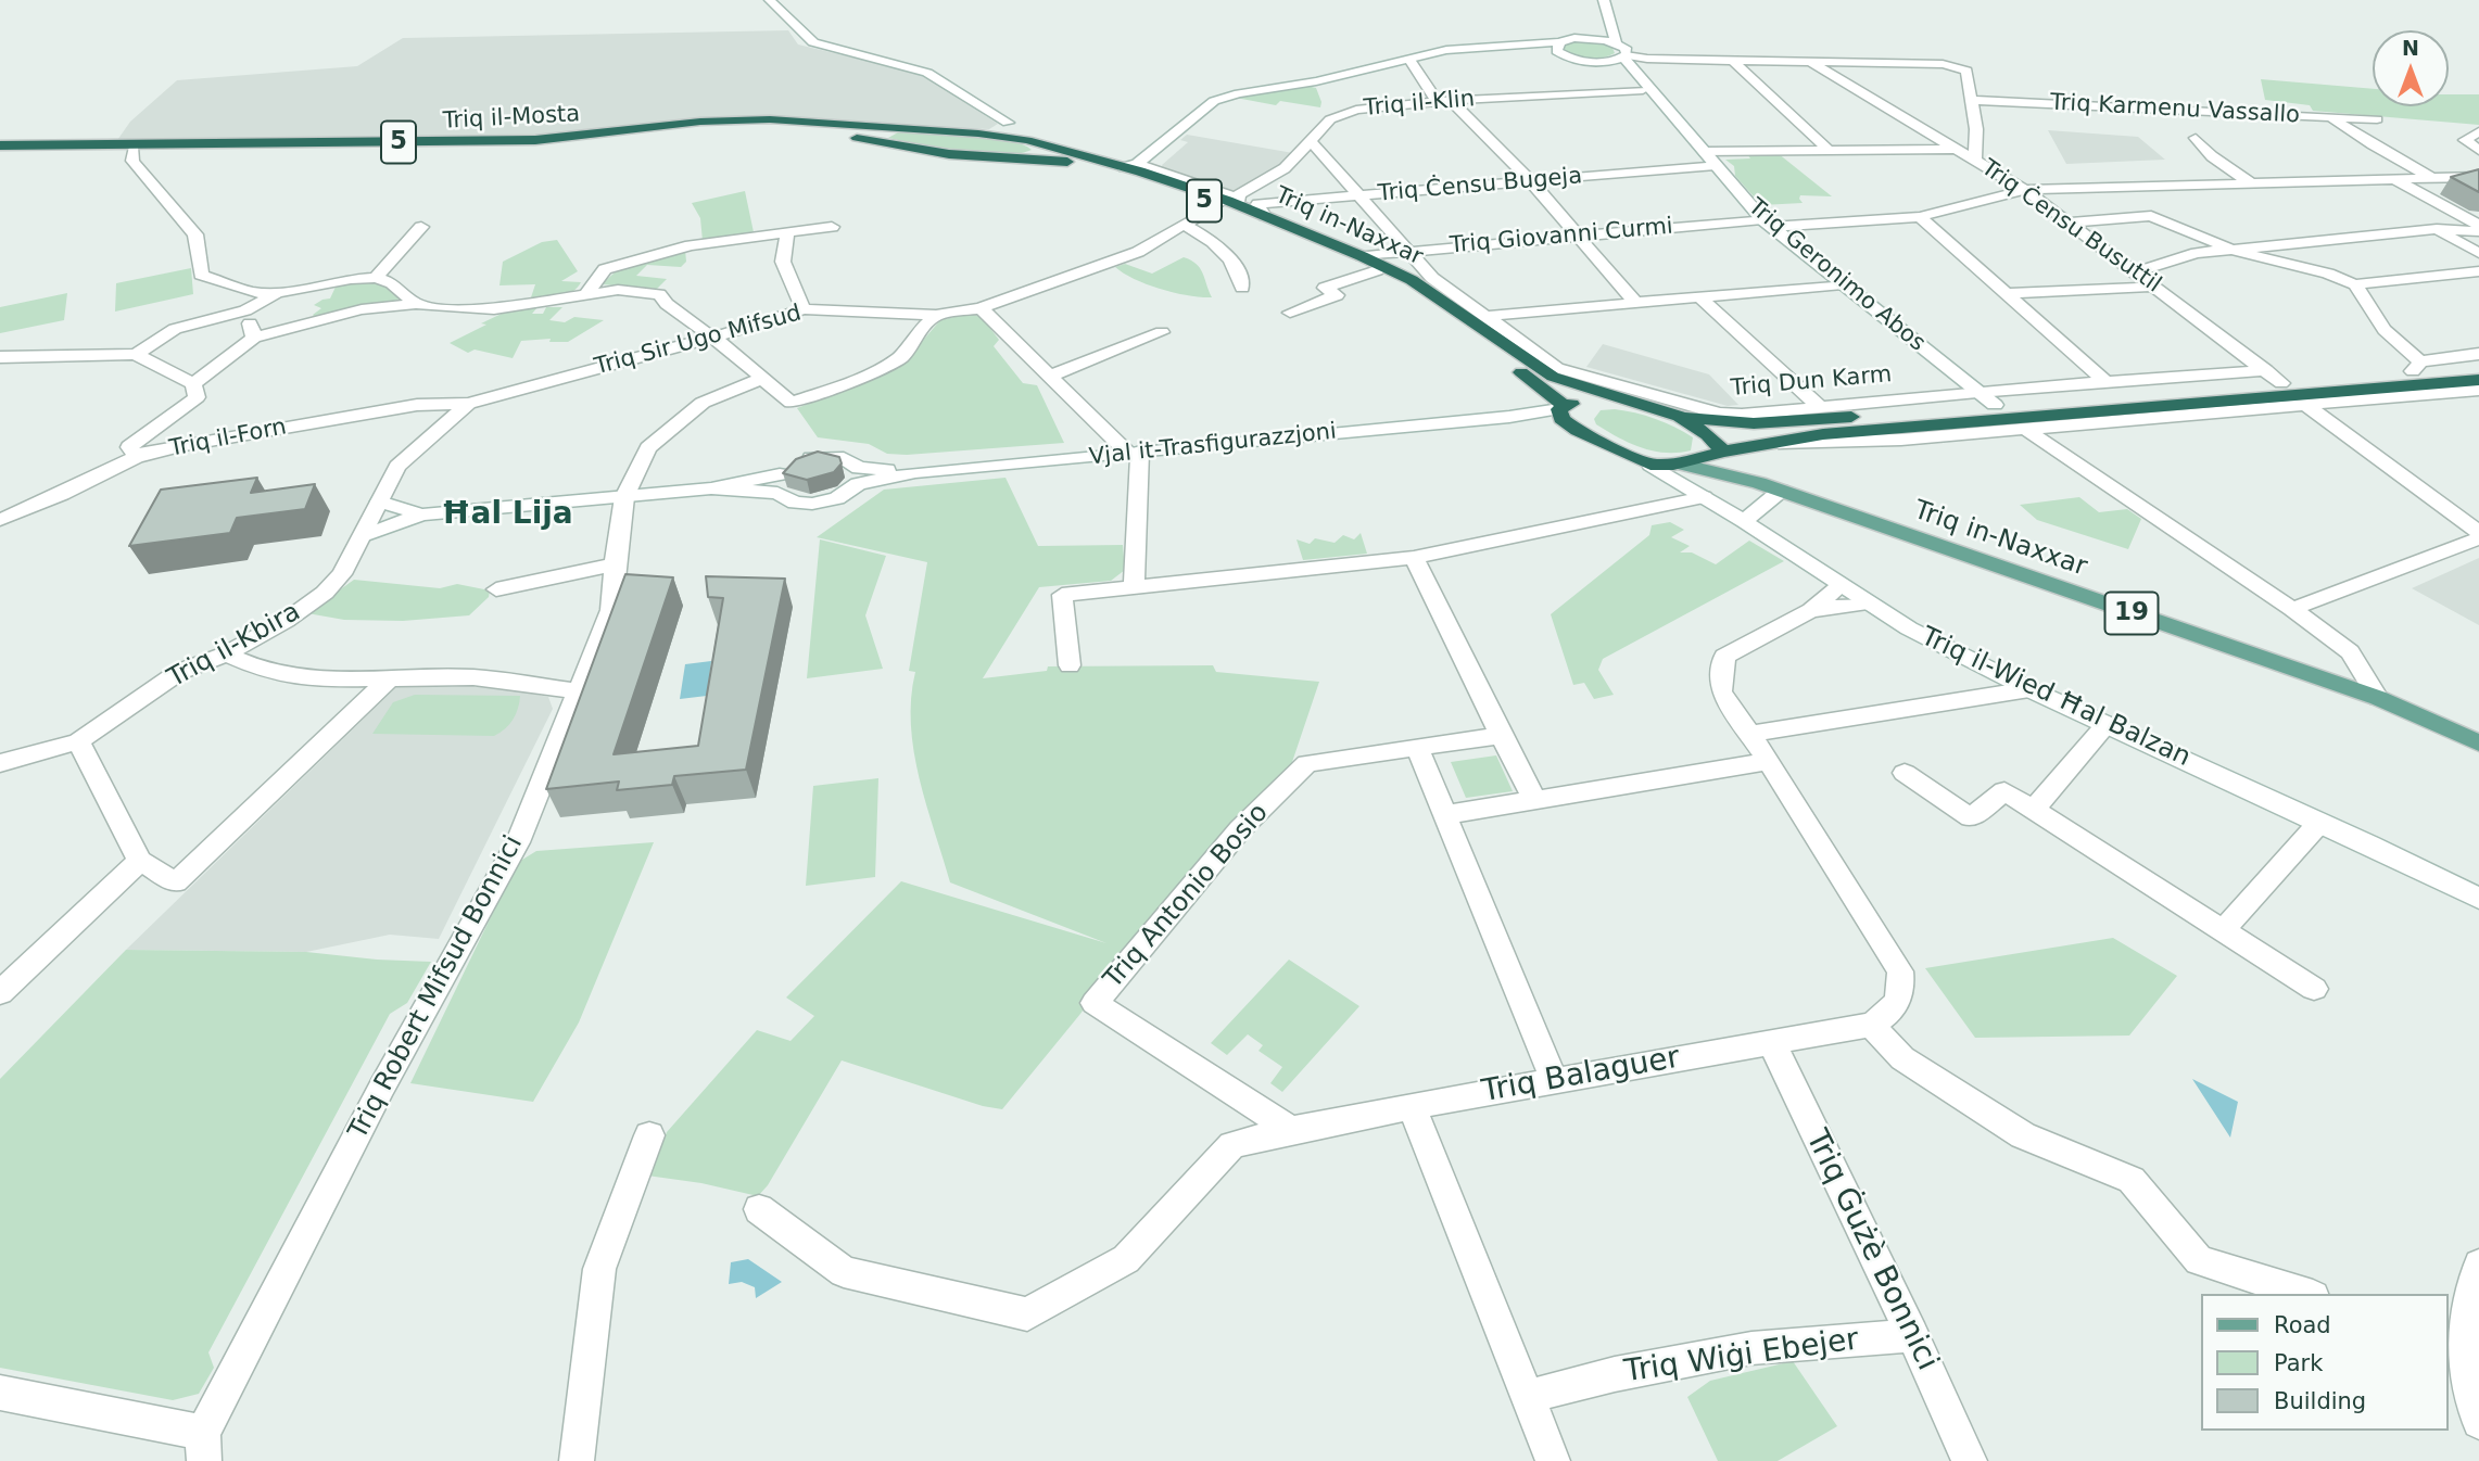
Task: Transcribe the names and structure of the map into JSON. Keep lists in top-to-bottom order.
{
  "streets": {
    "highway": [
      "Triq il-Mosta",
      "5",
      "Triq in-Naxxar",
      "Triq Dun Karm"
    ],
    "main road": ["19"],
    "street": [
      "Triq il-Klin",
      "Triq Karmenu Vassallo",
      "Triq Ċensu Bugeja",
      "Triq Ċensu Busuttil",
      "Triq Giovanni Curmi",
      "Triq Geronimo Abos",
      "Triq Sir Ugo Mifsud",
      "Triq il-Forn",
      "Vjal it-Trasfigurazzjoni",
      "Triq il-Kbira",
      "Triq il-Wied Ħal Balzan",
      "Triq Antonio Bosio",
      "Triq Robert Mifsud Bonnici",
      "Triq Balaguer",
      "Triq Ġużè Bonnici",
      "Triq Wiġi Ebejer"
    ]
  },
  "crossings": [
    ["Triq il-Klin", "Triq in-Naxxar"],
    ["Triq il-Klin", "Triq Geronimo Abos"],
    ["Triq il-Klin", "Triq Sir Ugo Mifsud"],
    ["Triq il-Klin", "Triq Dun Karm"],
    ["Triq il-Mosta", "Triq in-Naxxar"],
    ["Triq Ċensu Bugeja", "Triq in-Naxxar"],
    ["Triq Ċensu Bugeja", "Triq Geronimo Abos"],
    ["Triq Ċensu Bugeja", "Triq Dun Karm"],
    ["Triq in-Naxxar", "Triq Giovanni Curmi"],
    ["Triq in-Naxxar", "Triq Sir Ugo Mifsud"],
    ["Triq in-Naxxar", "Triq Dun Karm"],
    ["Triq in-Naxxar", "Vjal it-Trasfigurazzjoni"],
    ["Triq in-Naxxar", "Triq il-Wied Ħal Balzan"],
    ["Triq Ċensu Busuttil", "Triq Giovanni Curmi"],
    ["Triq Ċensu Busuttil", "Triq Dun Karm"],
    ["Triq Giovanni Curmi", "Triq Geronimo Abos"],
    ["Triq Giovanni Curmi", "Triq Dun Karm"],
    ["Triq Geronimo Abos", "Triq Dun Karm"],
    ["Triq Sir Ugo Mifsud", "Triq il-Forn"],
    ["Triq Sir Ugo Mifsud", "Triq il-Kbira"],
    ["Vjal it-Trasfigurazzjoni", "Triq Robert Mifsud Bonnici"],
    ["Triq Antonio Bosio", "Triq Balaguer"],
    ["Triq Balaguer", "Triq Ġużè Bonnici"],
    ["Triq Ġużè Bonnici", "Triq Wiġi Ebejer"]
  ],
  "districts": ["Ħal Lija"],
  "legend": ["Road", "Park", "Building"],
  "north": "top"
}
